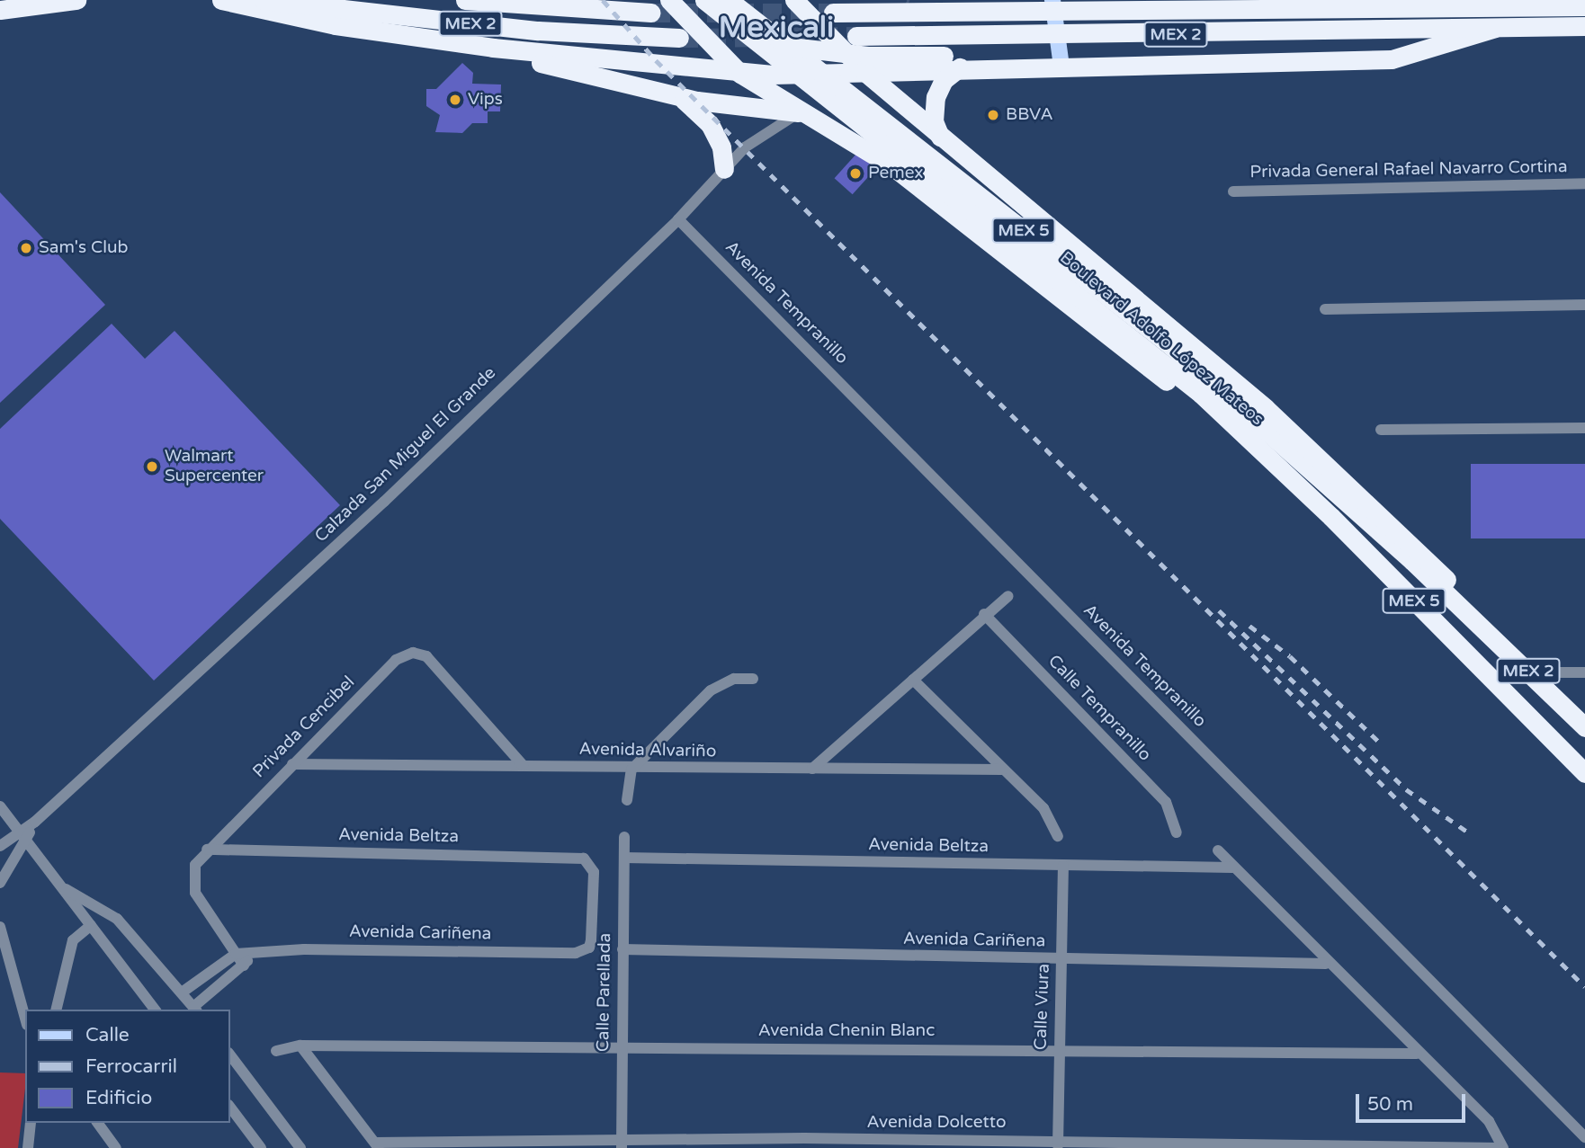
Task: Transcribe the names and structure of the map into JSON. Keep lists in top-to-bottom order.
{
  "streets": {
    "highway": ["MEX 2", "MEX 5", "Boulevard Adolfo López Mateos"],
    "street": [
      "Privada General Rafael Navarro Cortina",
      "Avenida Tempranillo",
      "Calzada San Miguel El Grande",
      "Calle Tempranillo",
      "Privada Cencibel",
      "Avenida Alvariño",
      "Avenida Beltza",
      "Avenida Cariñena",
      "Calle Parellada",
      "Calle Viura",
      "Avenida Chenin Blanc",
      "Avenida Dolcetto"
    ]
  },
  "crossings": [
    ["Avenida Tempranillo", "Calzada San Miguel El Grande"],
    ["Privada Cencibel", "Avenida Alvariño"],
    ["Privada Cencibel", "Avenida Beltza"],
    ["Privada Cencibel", "Avenida Cariñena"],
    ["Avenida Beltza", "Avenida Cariñena"],
    ["Avenida Beltza", "Calle Parellada"],
    ["Avenida Beltza", "Calle Viura"],
    ["Avenida Cariñena", "Calle Parellada"],
    ["Avenida Cariñena", "Calle Viura"],
    ["Calle Parellada", "Avenida Chenin Blanc"],
    ["Calle Parellada", "Avenida Dolcetto"],
    ["Calle Viura", "Avenida Chenin Blanc"],
    ["Calle Viura", "Avenida Dolcetto"]
  ],
  "districts": ["Mexicali"],
  "places": [
    "Vips",
    "BBVA",
    "Pemex",
    "Sam's Club",
    "Walmart Supercenter"
  ],
  "legend": ["Calle", "Ferrocarril", "Edificio"],
  "scale_bar": "50 m"
}
